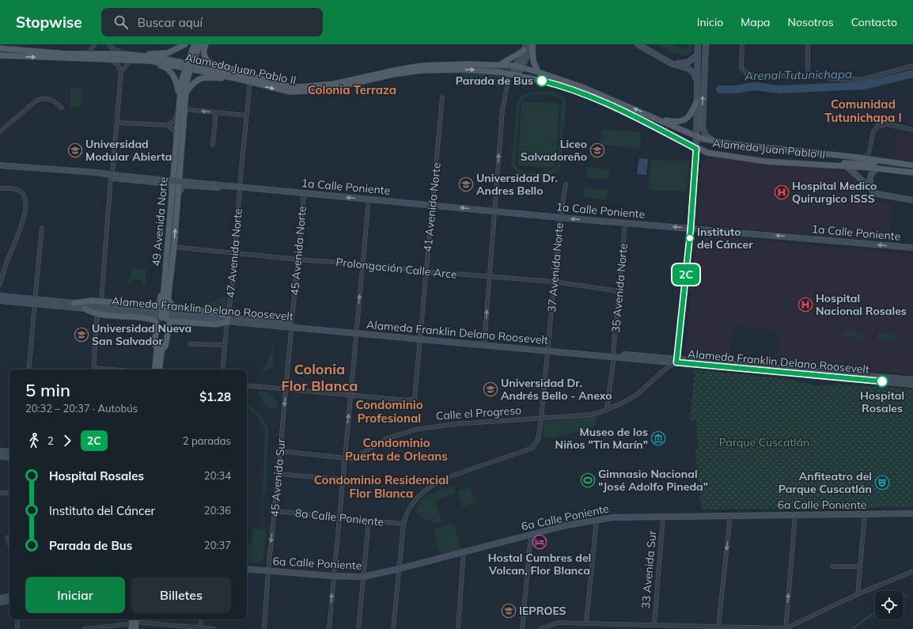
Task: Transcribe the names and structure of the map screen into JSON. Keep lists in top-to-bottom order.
{
  "streets": {
    "main road": ["Alameda Juan Pablo II", "49 Avenida Norte"],
    "street": [
      "1a Calle Poniente",
      "41 Avenida Norte",
      "45 Avenida Norte",
      "47 Avenida Norte",
      "37 Avenida Norte",
      "Prolongación Calle Arce",
      "35 Avenida Norte",
      "Alameda Franklin Delano Roosevelt",
      "Calle el Progreso",
      "45 Avenida Sur",
      "6a Calle Poniente",
      "8a Calle Poniente",
      "33 Avenida Sur"
    ]
  },
  "crossings": [
    ["Alameda Juan Pablo II", "49 Avenida Norte"],
    ["Alameda Juan Pablo II", "47 Avenida Norte"],
    ["1a Calle Poniente", "41 Avenida Norte"],
    ["1a Calle Poniente", "45 Avenida Norte"],
    ["1a Calle Poniente", "47 Avenida Norte"],
    ["1a Calle Poniente", "37 Avenida Norte"],
    ["1a Calle Poniente", "35 Avenida Norte"],
    ["41 Avenida Norte", "Prolongación Calle Arce"],
    ["41 Avenida Norte", "Alameda Franklin Delano Roosevelt"],
    ["49 Avenida Norte", "Prolongación Calle Arce"],
    ["45 Avenida Norte", "Prolongación Calle Arce"],
    ["45 Avenida Norte", "Alameda Franklin Delano Roosevelt"],
    ["45 Avenida Norte", "45 Avenida Sur"],
    ["47 Avenida Norte", "Prolongación Calle Arce"],
    ["47 Avenida Norte", "Alameda Franklin Delano Roosevelt"],
    ["37 Avenida Norte", "Prolongación Calle Arce"],
    ["37 Avenida Norte", "Alameda Franklin Delano Roosevelt"],
    ["37 Avenida Norte", "Calle el Progreso"],
    ["37 Avenida Norte", "8a Calle Poniente"],
    ["Prolongación Calle Arce", "35 Avenida Norte"],
    ["35 Avenida Norte", "Alameda Franklin Delano Roosevelt"],
    ["35 Avenida Norte", "Calle el Progreso"],
    ["Alameda Franklin Delano Roosevelt", "Calle el Progreso"],
    ["Alameda Franklin Delano Roosevelt", "45 Avenida Sur"],
    ["45 Avenida Sur", "6a Calle Poniente"],
    ["45 Avenida Sur", "8a Calle Poniente"],
    ["6a Calle Poniente", "33 Avenida Sur"]
  ],
  "one_way": ["1a Calle Poniente", "45 Avenida Sur"],
  "districts": [
    "Colonia Terraza",
    "Comunidad Tutunichapa I",
    "Colonia Flor Blanca",
    "Condominio Profesional",
    "Condominio Puerta de Orleans",
    "Condominio Residencial Flor Blanca"
  ],
  "water": ["Arenal Tutunichapa"],
  "parks": ["Parque Cuscatlán"],
  "places": {
    "other": ["Parada de Bus", "Instituto del Cáncer", "Hospital Rosales"],
    "school or university": [
      "Universidad Modular Abierta",
      "Liceo Salvadoreño",
      "Universidad Dr. Andres Bello",
      "Universidad Nueva San Salvador",
      "Universidad Dr. Andrés Bello - Anexo",
      "IEPROES"
    ],
    "hospital": ["Hospital Medico Quirurgico ISSS", "Hospital Nacional Rosales"],
    "museum": ["Museo de los Niños \"Tin Marín\""],
    "sports": ["Gimnasio Nacional \"José Adolfo Pineda\""],
    "theatre": ["Anfiteatro del Parque Cuscatlán"],
    "hotel": ["Hostal Cumbres del Volcan, Flor Blanca"]
  },
  "lines": ["bus line 2C"],
  "page": {
    "header": "Stopwise",
    "search": "Buscar aquí",
    "nav": [
      "Inicio",
      "Mapa",
      "Nosotros",
      "Contacto"
    ],
    "on_map": "2C",
    "heading": ["5 min", "20:32 – 20:37 · Autobús", "$1.28"],
    "legs": ["2", "2C", "2 paradas"],
    "list": [
      {
        "name": "Hospital Rosales",
        "value": "20:34"
      },
      {
        "name": "Instituto del Cáncer",
        "value": "20:36"
      },
      {
        "name": "Parada de Bus",
        "value": "20:37"
      }
    ],
    "buttons": ["Iniciar", "Billetes"]
  }
}
